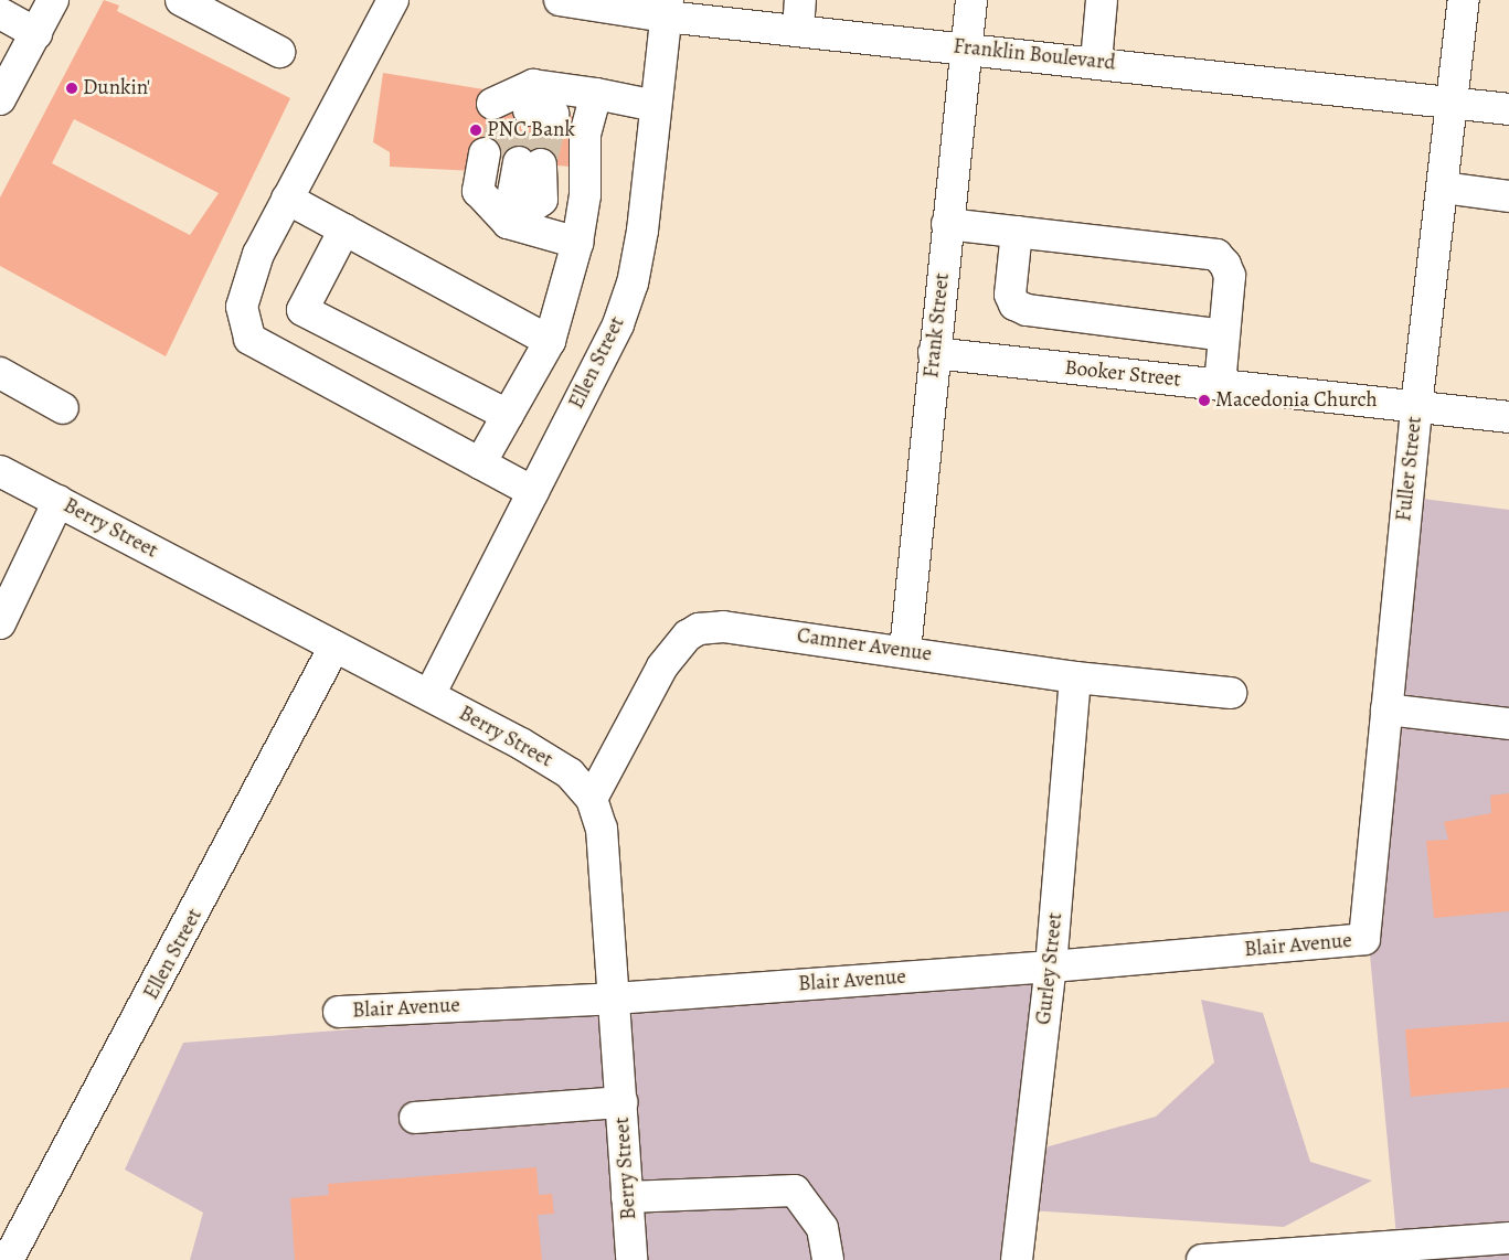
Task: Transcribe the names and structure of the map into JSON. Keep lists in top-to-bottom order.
{
  "streets": {
    "street": [
      "Franklin Boulevard",
      "Frank Street",
      "Ellen Street",
      "Booker Street",
      "Fuller Street",
      "Berry Street",
      "Camner Avenue",
      "Blair Avenue",
      "Gurley Street"
    ]
  },
  "crossings": [
    ["Franklin Boulevard", "Frank Street"],
    ["Franklin Boulevard", "Ellen Street"],
    ["Franklin Boulevard", "Fuller Street"],
    ["Frank Street", "Booker Street"],
    ["Frank Street", "Camner Avenue"],
    ["Ellen Street", "Berry Street"],
    ["Booker Street", "Fuller Street"],
    ["Fuller Street", "Blair Avenue"],
    ["Berry Street", "Camner Avenue"],
    ["Berry Street", "Blair Avenue"],
    ["Camner Avenue", "Gurley Street"],
    ["Blair Avenue", "Gurley Street"]
  ],
  "places": ["Dunkin'", "PNC Bank", "Macedonia Church"]
}
